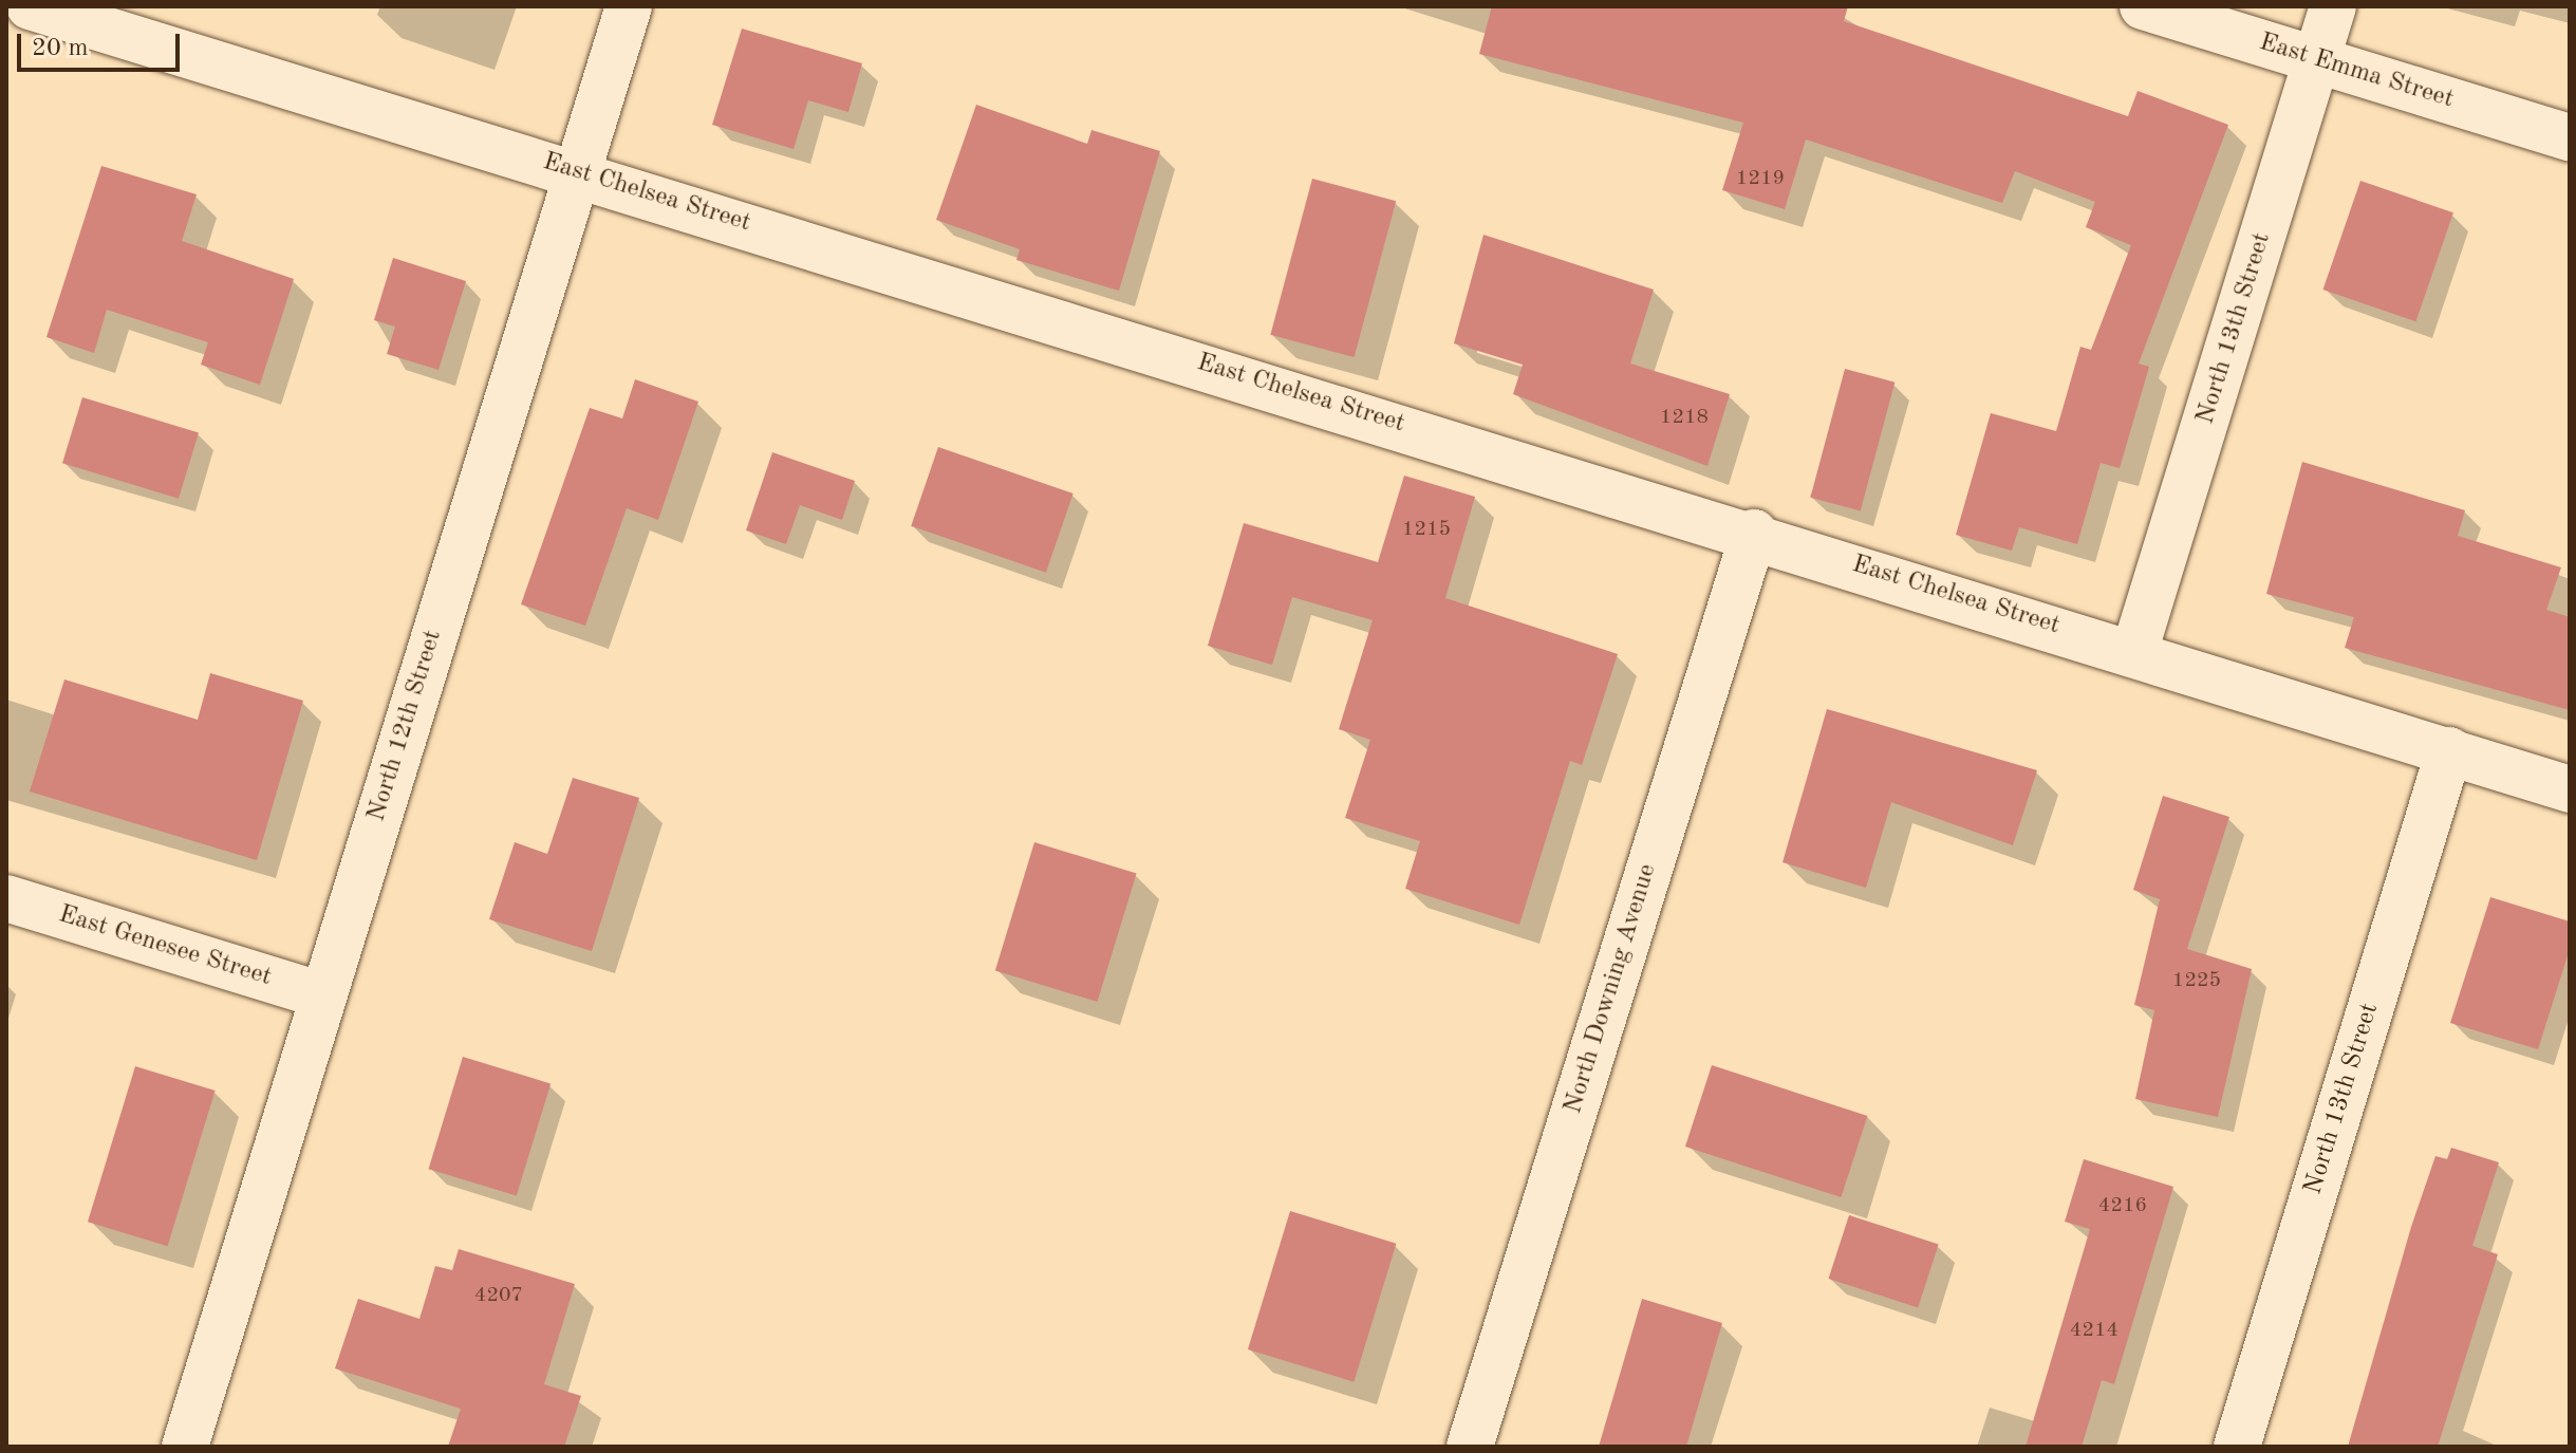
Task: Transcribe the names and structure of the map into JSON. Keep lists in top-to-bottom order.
{
  "streets": {
    "street": [
      "East Emma Street",
      "East Chelsea Street",
      "North 13th Street",
      "North 12th Street",
      "East Genesee Street",
      "North Downing Avenue"
    ]
  },
  "crossings": [
    ["East Emma Street", "North 13th Street"],
    ["East Chelsea Street", "North 13th Street"],
    ["East Chelsea Street", "North 12th Street"],
    ["East Chelsea Street", "North Downing Avenue"],
    ["North 12th Street", "East Genesee Street"]
  ],
  "house_numbers": [
    "1219",
    "1218",
    "1215",
    "1225",
    "4216",
    "4207",
    "4214"
  ],
  "scale_bar": "20 m"
}
